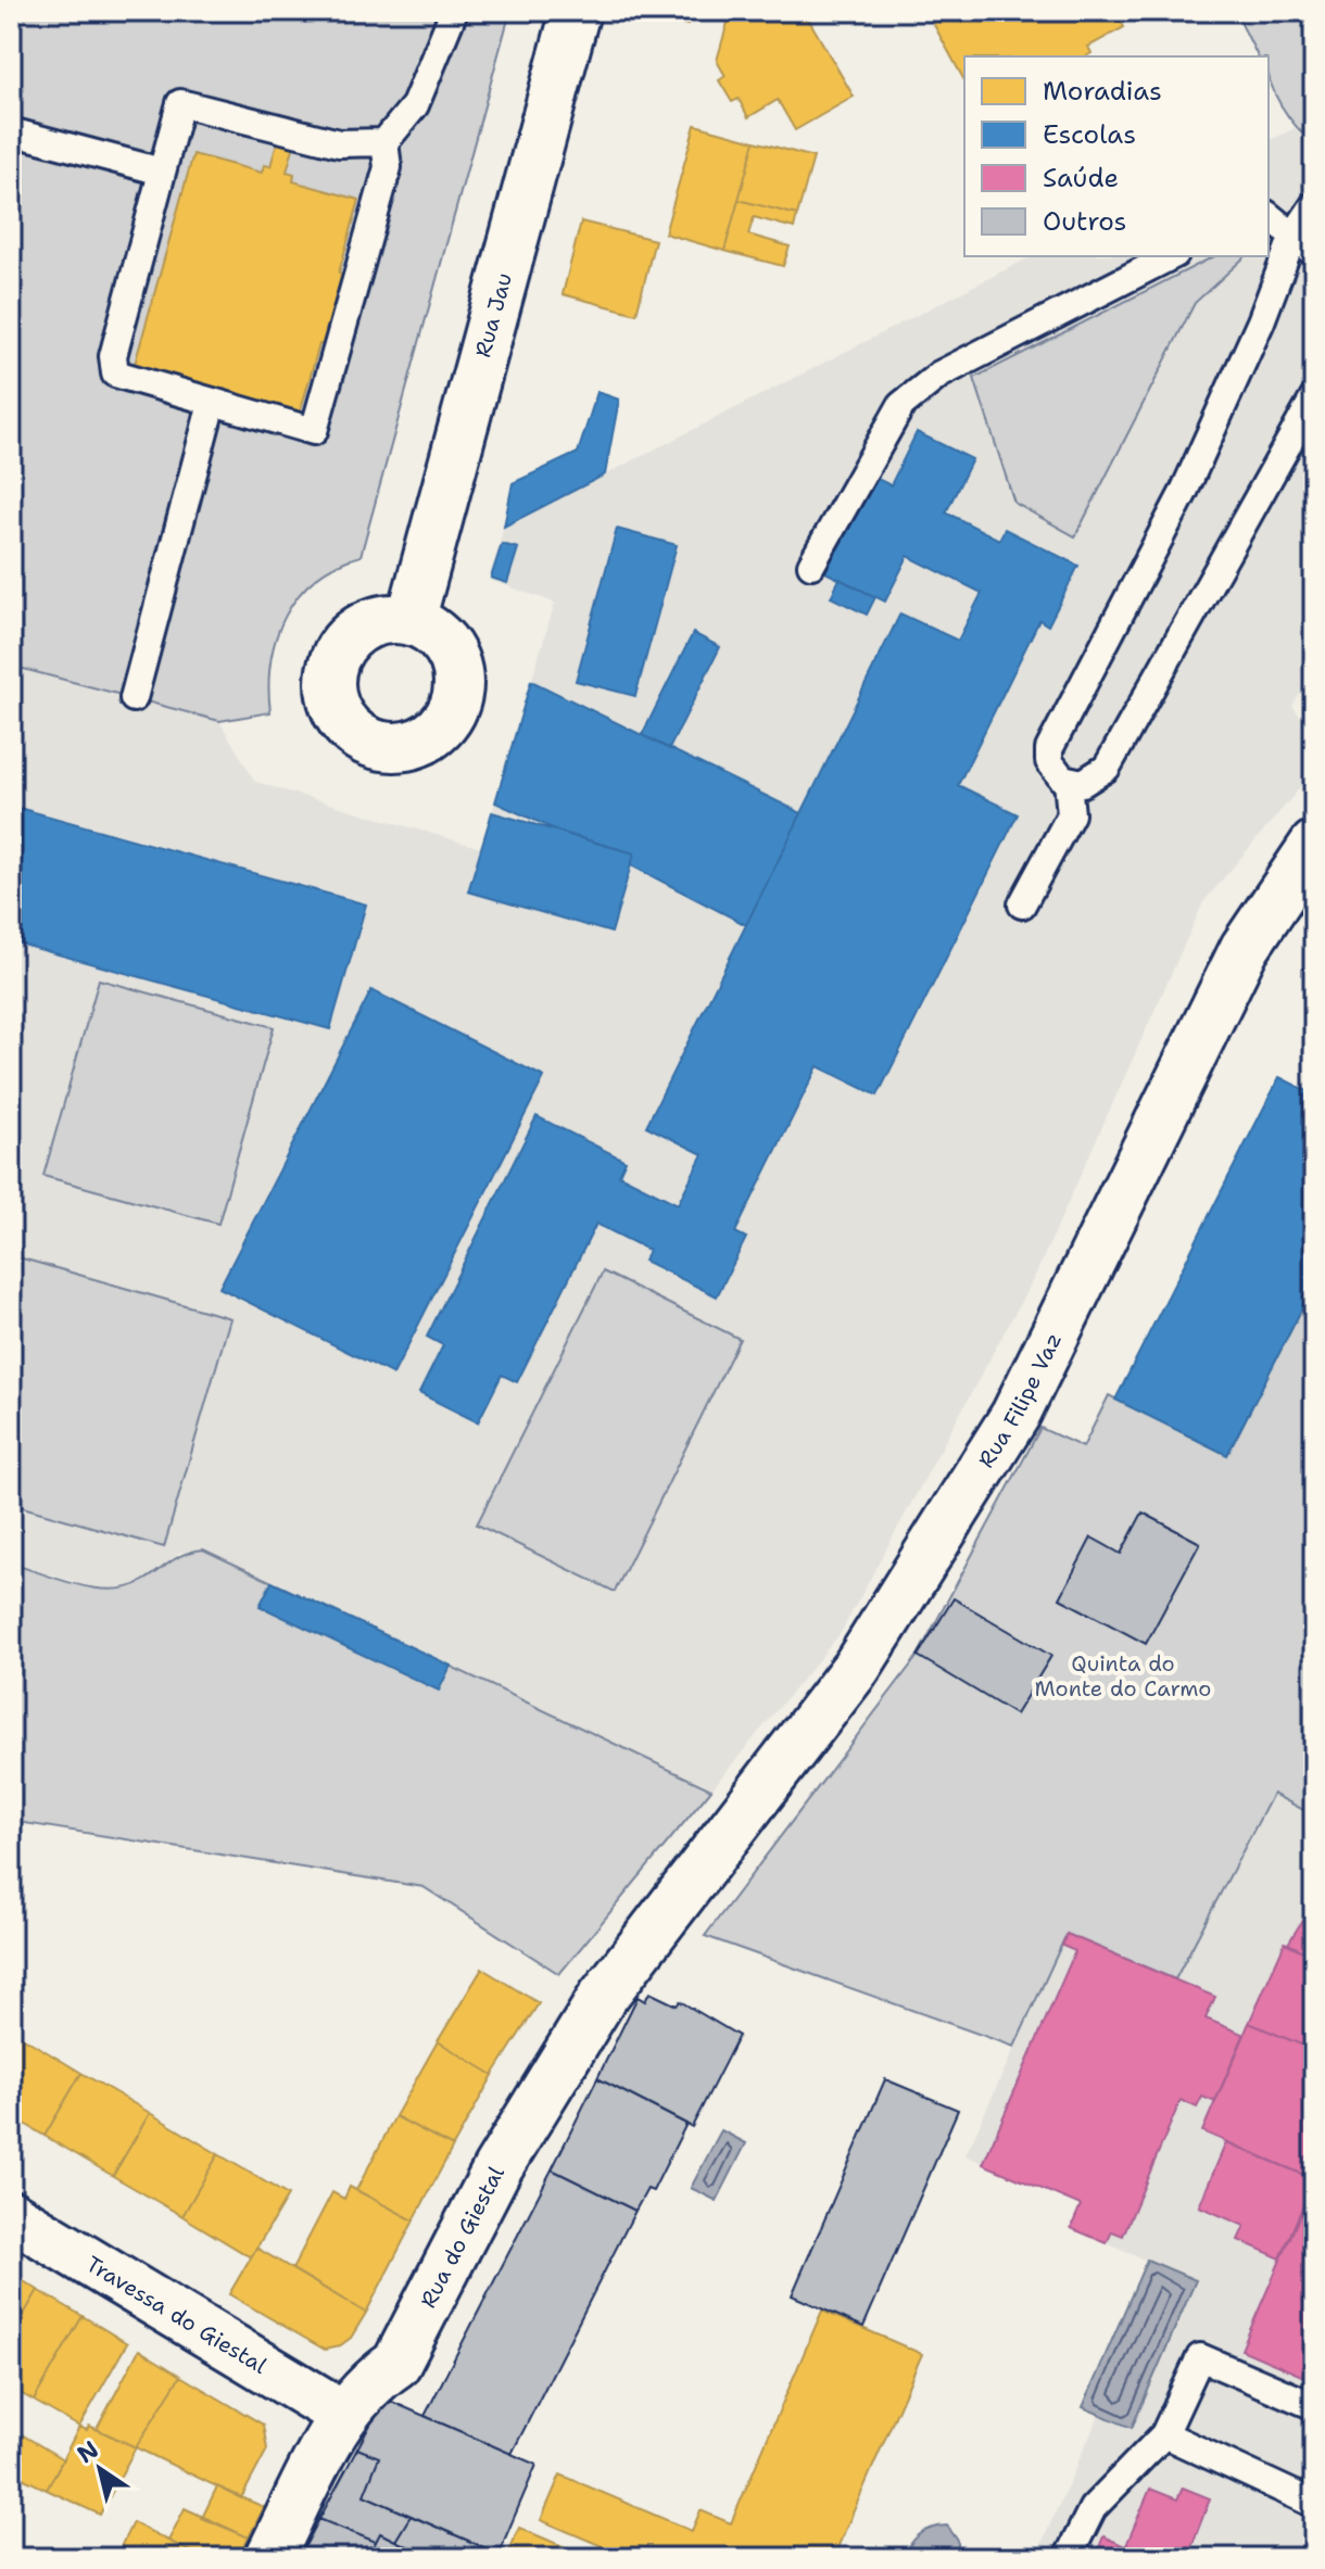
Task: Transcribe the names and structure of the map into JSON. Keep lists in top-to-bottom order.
{
  "streets": {
    "street": [
      "Rua Jau",
      "Rua Filipe Vaz",
      "Rua do Giestal",
      "Travessa do Giestal"
    ]
  },
  "crossings": [
    ["Rua Filipe Vaz", "Rua do Giestal"],
    ["Rua do Giestal", "Travessa do Giestal"]
  ],
  "parks": ["Quinta do Monte do Carmo"],
  "legend": [
    "Moradias",
    "Escolas",
    "Saúde",
    "Outros"
  ],
  "north": "top left"
}
